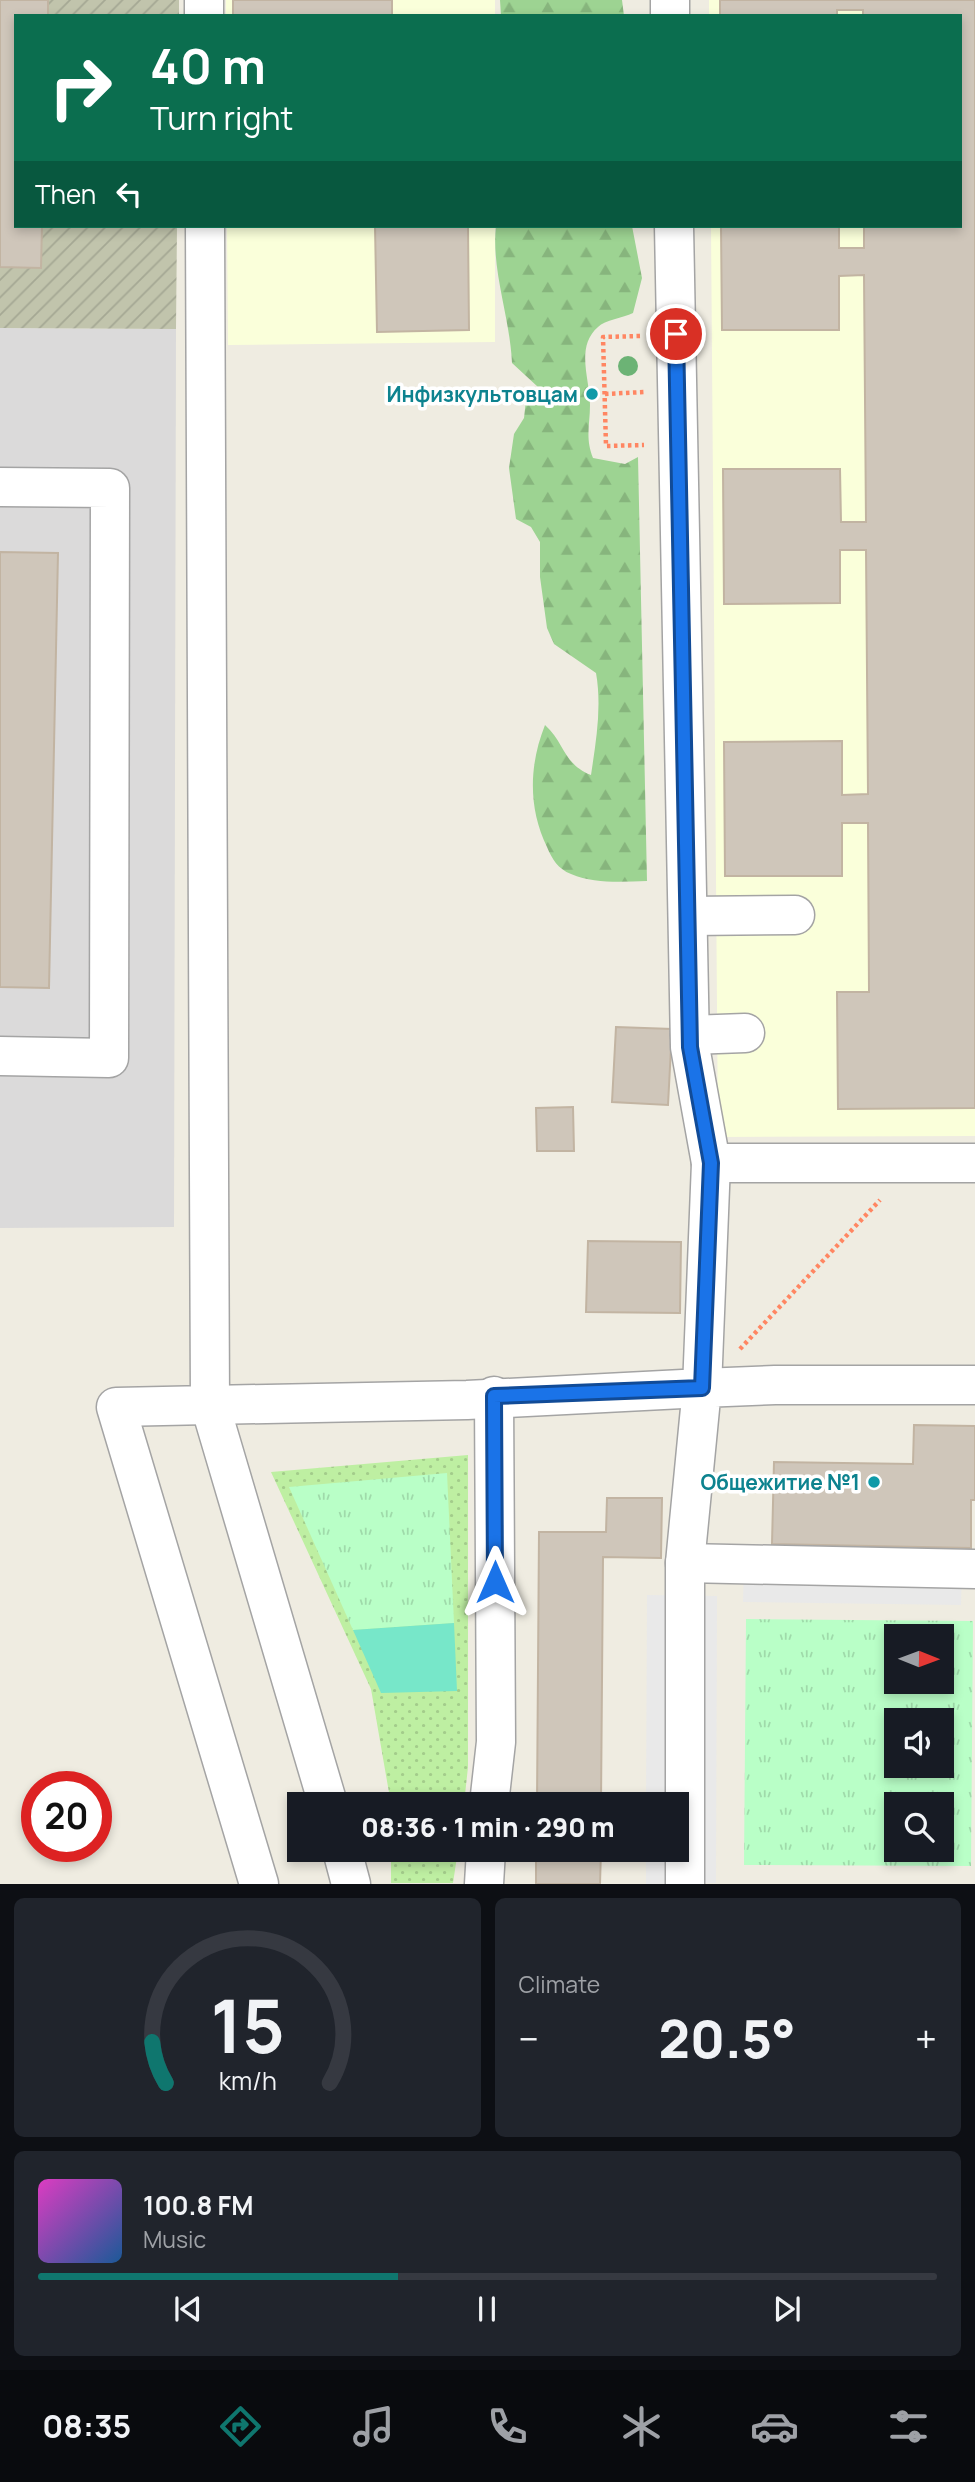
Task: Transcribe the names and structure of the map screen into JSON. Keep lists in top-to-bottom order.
{
  "places": ["Инфизкультовцам", "Общежитие №1"],
  "north": "right",
  "page": {
    "turn": ["40 m", "Turn right"],
    "then": "Then",
    "limit": "20",
    "trip": "08:36 · 1 min · 290 m",
    "tile": "Climate",
    "heat": ["−", "20.5°", "+"],
    "song": ["100.8 FM", "Music"],
    "tabs": "08:35",
    "gauge": ["15", "km/h"]
  }
}
